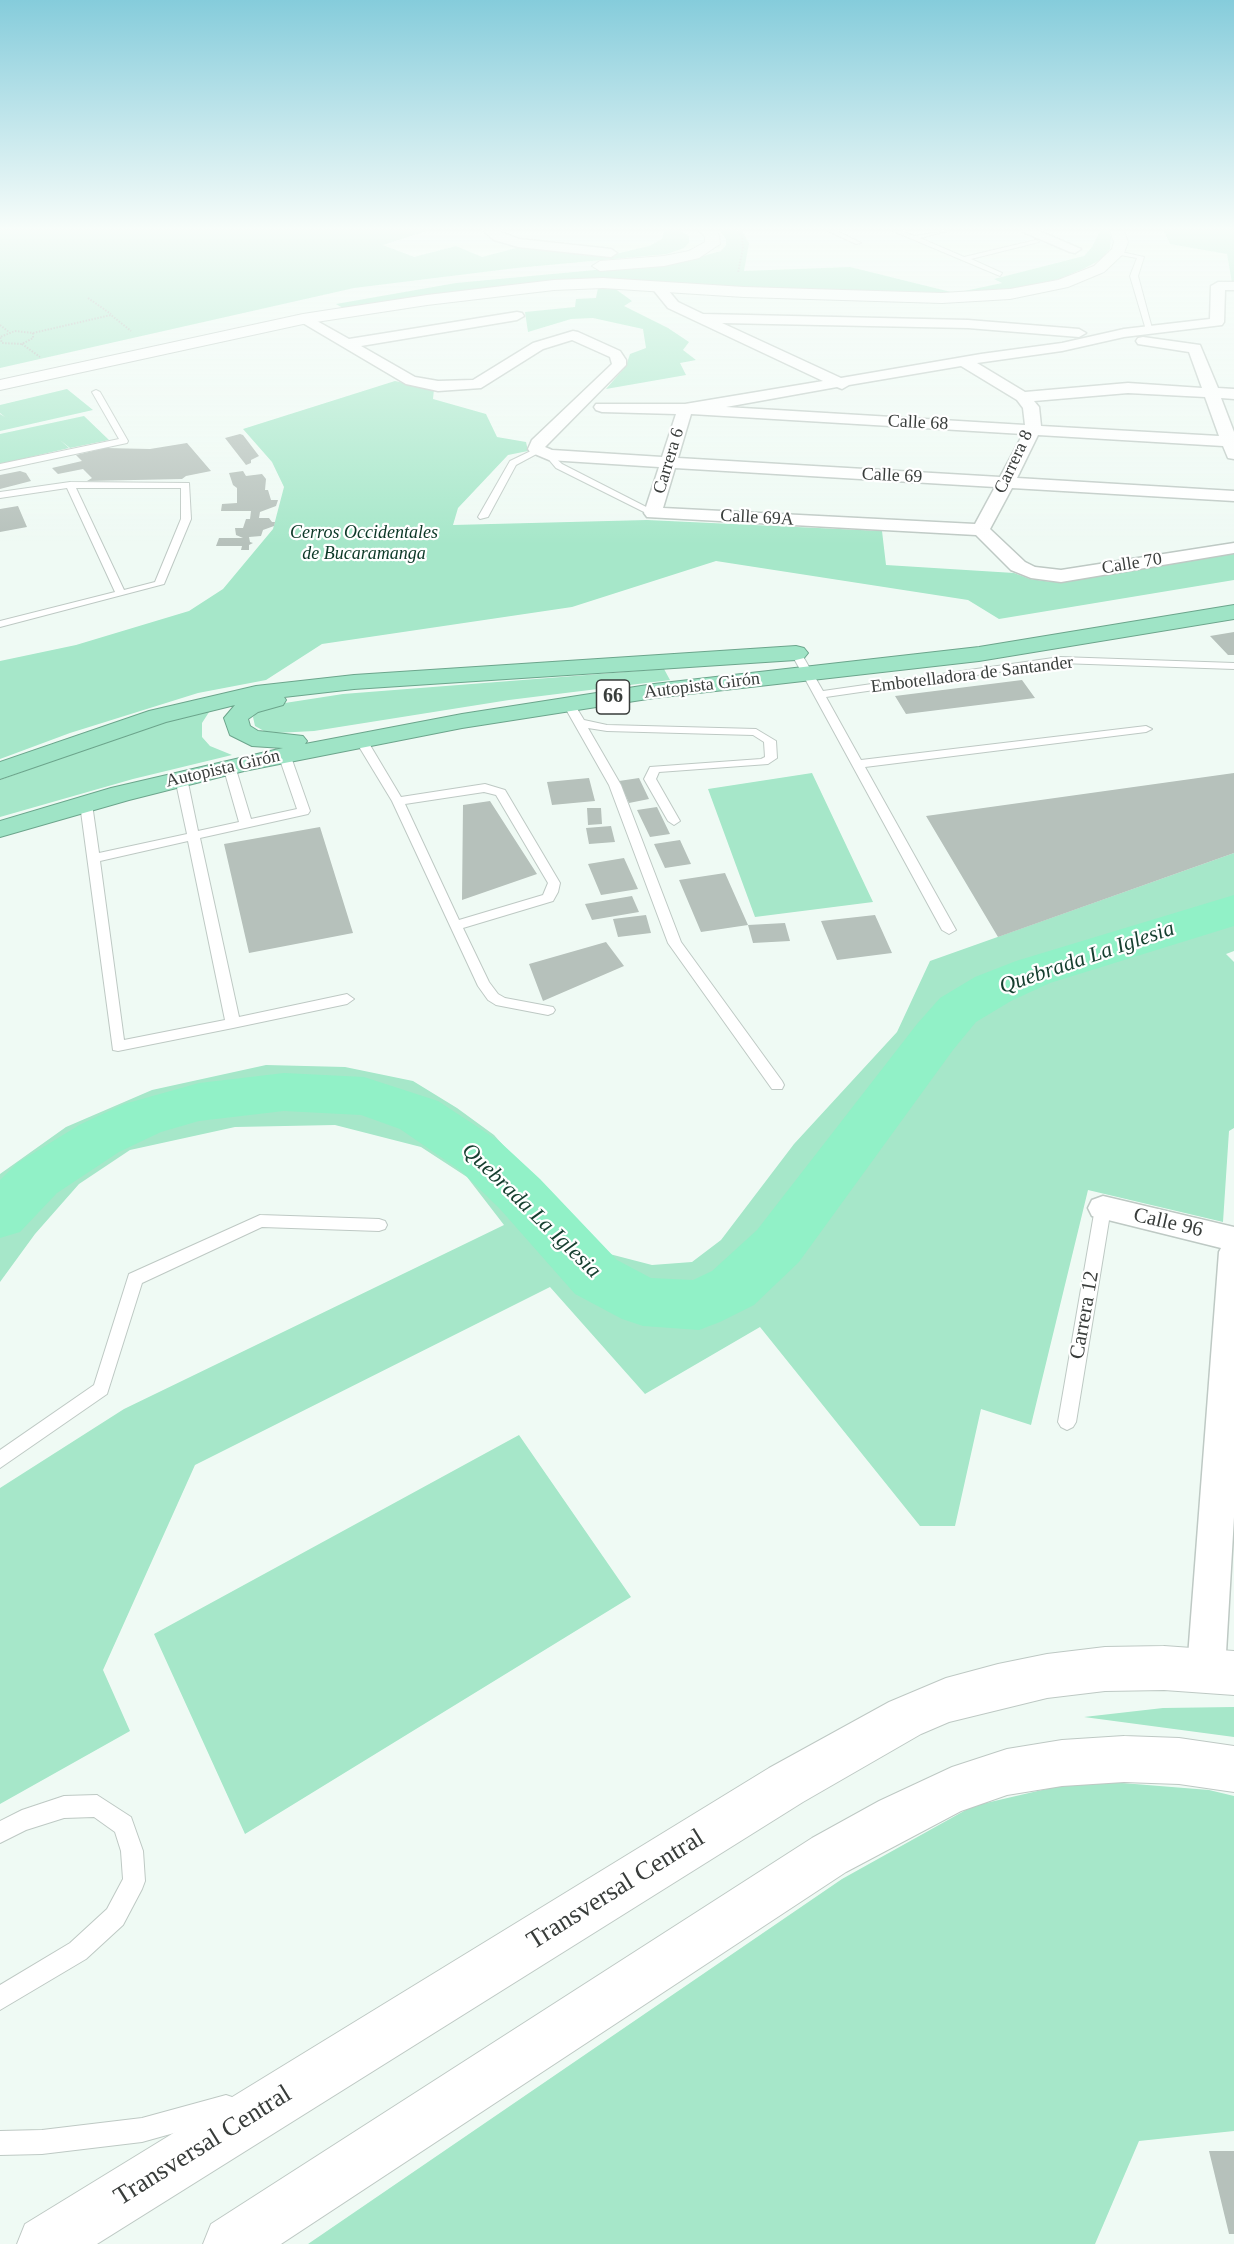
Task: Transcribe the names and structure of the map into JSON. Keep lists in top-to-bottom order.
{
  "streets": {
    "highway": ["Autopista Girón", "66"],
    "main road": ["Transversal Central"],
    "street": [
      "Calle 68",
      "Carrera 6",
      "Carrera 8",
      "Calle 69",
      "Calle 69A",
      "Calle 70",
      "Calle 96"
    ],
    "lane": ["Embotelladora de Santander", "Carrera 12"]
  },
  "crossings": [
    ["Calle 68", "Carrera 6"],
    ["Calle 68", "Carrera 8"],
    ["Carrera 6", "Calle 69"],
    ["Carrera 6", "Calle 69A"],
    ["Carrera 8", "Calle 69"],
    ["Carrera 8", "Calle 69A"],
    ["Carrera 8", "Calle 70"],
    ["Calle 69", "Calle 69A"],
    ["Calle 69A", "Calle 70"],
    ["Calle 96", "Carrera 12"]
  ],
  "water": ["Quebrada La Iglesia"],
  "parks": ["Cerros Occidentales de Bucaramanga"]
}
